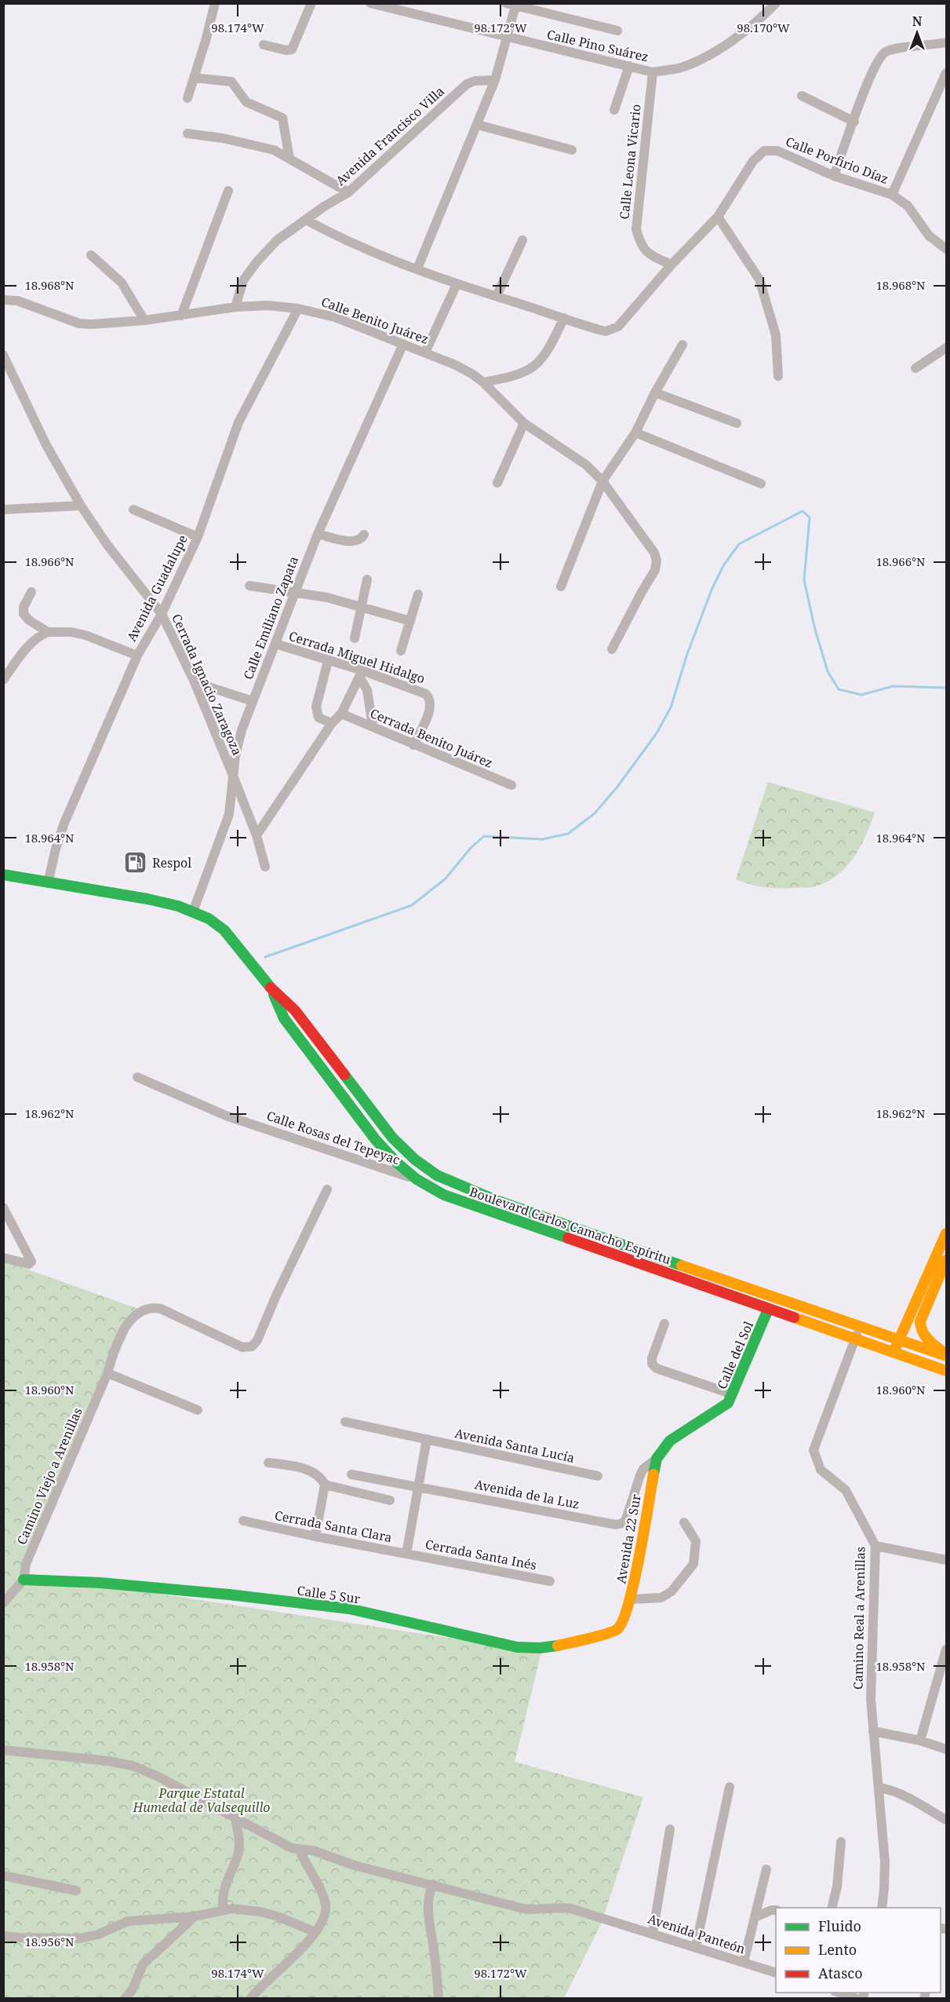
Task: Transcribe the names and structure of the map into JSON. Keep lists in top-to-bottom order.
{
  "streets": {
    "main road": [
      "Boulevard Carlos Camacho Espíritu",
      "Calle del Sol",
      "Avenida 22 Sur",
      "Calle 5 Sur"
    ],
    "street": [
      "Calle Pino Suárez",
      "Avenida Francisco Villa",
      "Calle Porfirio Díaz",
      "Calle Leona Vicario",
      "Calle Benito Juárez",
      "Avenida Guadalupe",
      "Calle Emiliano Zapata",
      "Cerrada Miguel Hidalgo",
      "Cerrada Ignacio Zaragoza",
      "Cerrada Benito Juárez",
      "Calle Rosas del Tepeyac",
      "Avenida Santa Lucía",
      "Camino Viejo a Arenillas",
      "Avenida de la Luz",
      "Cerrada Santa Clara",
      "Cerrada Santa Inés",
      "Camino Real a Arenillas",
      "Avenida Panteón"
    ]
  },
  "crossings": [
    ["Calle Pino Suárez", "Calle Leona Vicario"],
    ["Avenida Francisco Villa", "Calle Benito Juárez"],
    ["Calle Porfirio Díaz", "Calle Leona Vicario"],
    ["Calle Benito Juárez", "Avenida Guadalupe"],
    ["Calle Benito Juárez", "Calle Emiliano Zapata"],
    ["Avenida Guadalupe", "Cerrada Ignacio Zaragoza"],
    ["Avenida Guadalupe", "Boulevard Carlos Camacho Espíritu"],
    ["Calle Emiliano Zapata", "Cerrada Miguel Hidalgo"],
    ["Calle Emiliano Zapata", "Cerrada Ignacio Zaragoza"],
    ["Calle Emiliano Zapata", "Boulevard Carlos Camacho Espíritu"],
    ["Cerrada Miguel Hidalgo", "Cerrada Benito Juárez"],
    ["Calle Rosas del Tepeyac", "Boulevard Carlos Camacho Espíritu"],
    ["Boulevard Carlos Camacho Espíritu", "Calle del Sol"],
    ["Boulevard Carlos Camacho Espíritu", "Camino Real a Arenillas"],
    ["Calle del Sol", "Avenida de la Luz"],
    ["Calle del Sol", "Avenida 22 Sur"],
    ["Camino Viejo a Arenillas", "Calle 5 Sur"],
    ["Avenida de la Luz", "Avenida 22 Sur"],
    ["Cerrada Santa Clara", "Cerrada Santa Inés"],
    ["Avenida 22 Sur", "Calle 5 Sur"]
  ],
  "parks": ["Parque Estatal Humedal de Valsequillo"],
  "places": {
    "fuel station": ["Respol"]
  },
  "legend": ["Fluido", "Lento", "Atasco"],
  "north": "top",
  "coordinates": [
    "98.174°W",
    "98.172°W",
    "98.170°W",
    "18.968°N",
    "18.966°N",
    "18.964°N",
    "18.962°N",
    "18.960°N",
    "18.958°N",
    "18.956°N"
  ]
}
